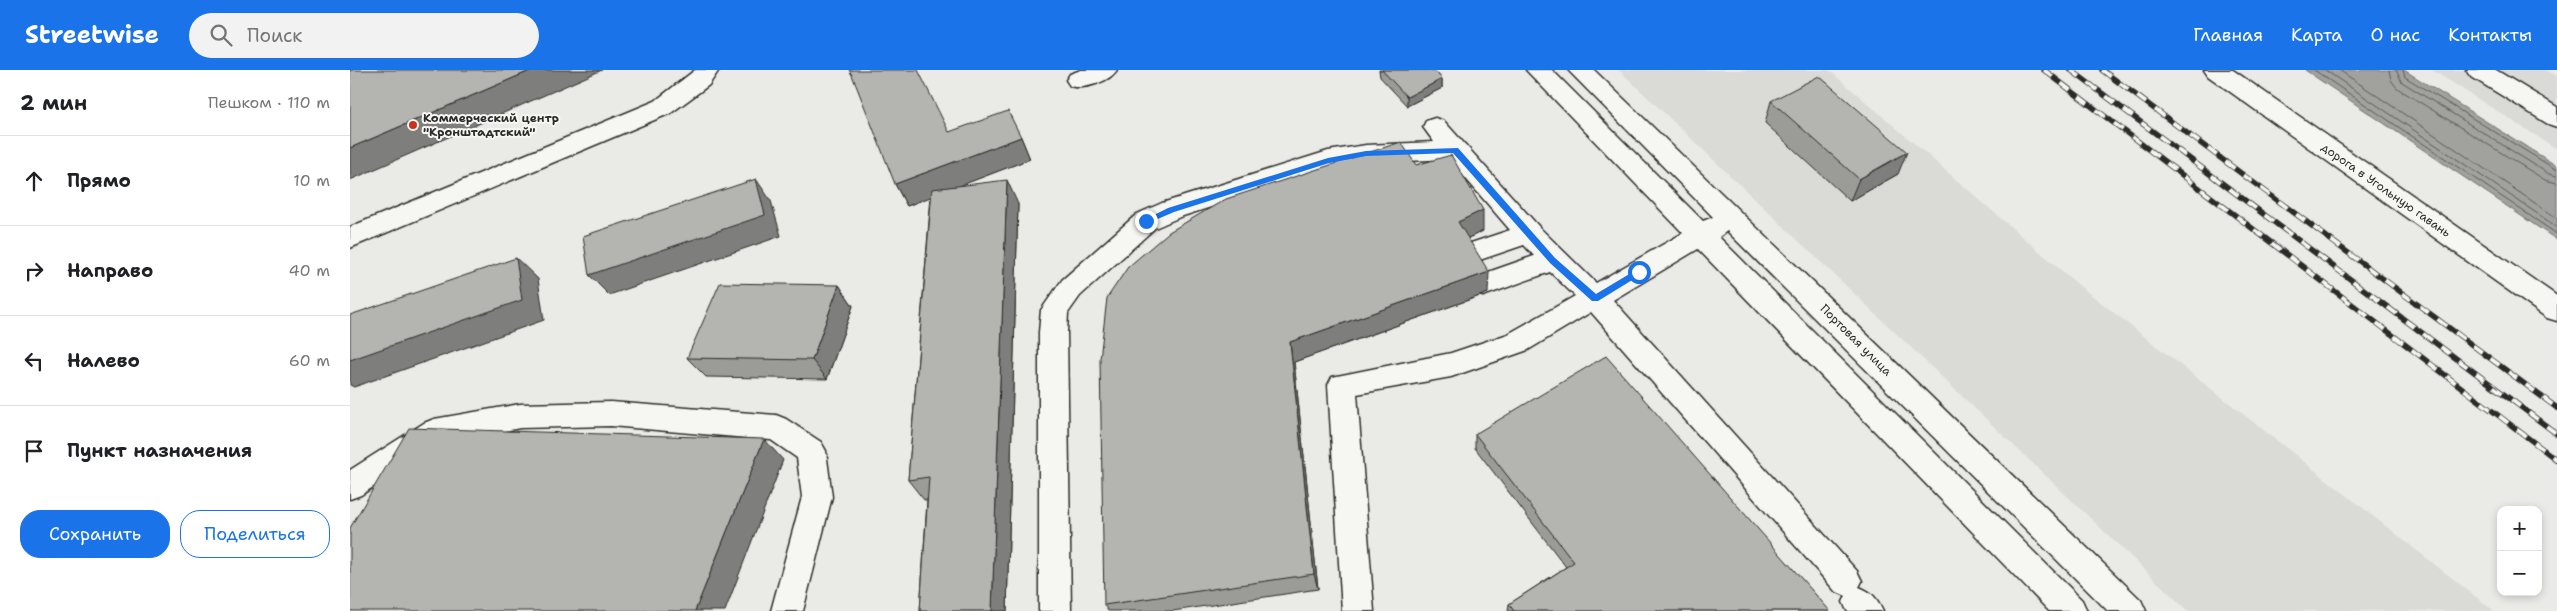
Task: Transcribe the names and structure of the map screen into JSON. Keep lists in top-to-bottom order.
{
  "streets": {
    "street": ["дорога в Угольную гавань", "Портовая улица"]
  },
  "places": ["Коммерческий центр \"Кронштадтский\""],
  "page": {
    "header": "Streetwise",
    "search": "Поиск",
    "nav": [
      "Главная",
      "Карта",
      "О нас",
      "Контакты"
    ],
    "heading": ["2 мин", "Пешком · 110 m"],
    "list": [
      ["Прямо", "10 m"],
      ["Направо", "40 m"],
      ["Налево", "60 m"],
      "Пункт назначения"
    ],
    "buttons": ["Сохранить", "Поделиться"],
    "map_buttons": ["+", "−"]
  }
}
